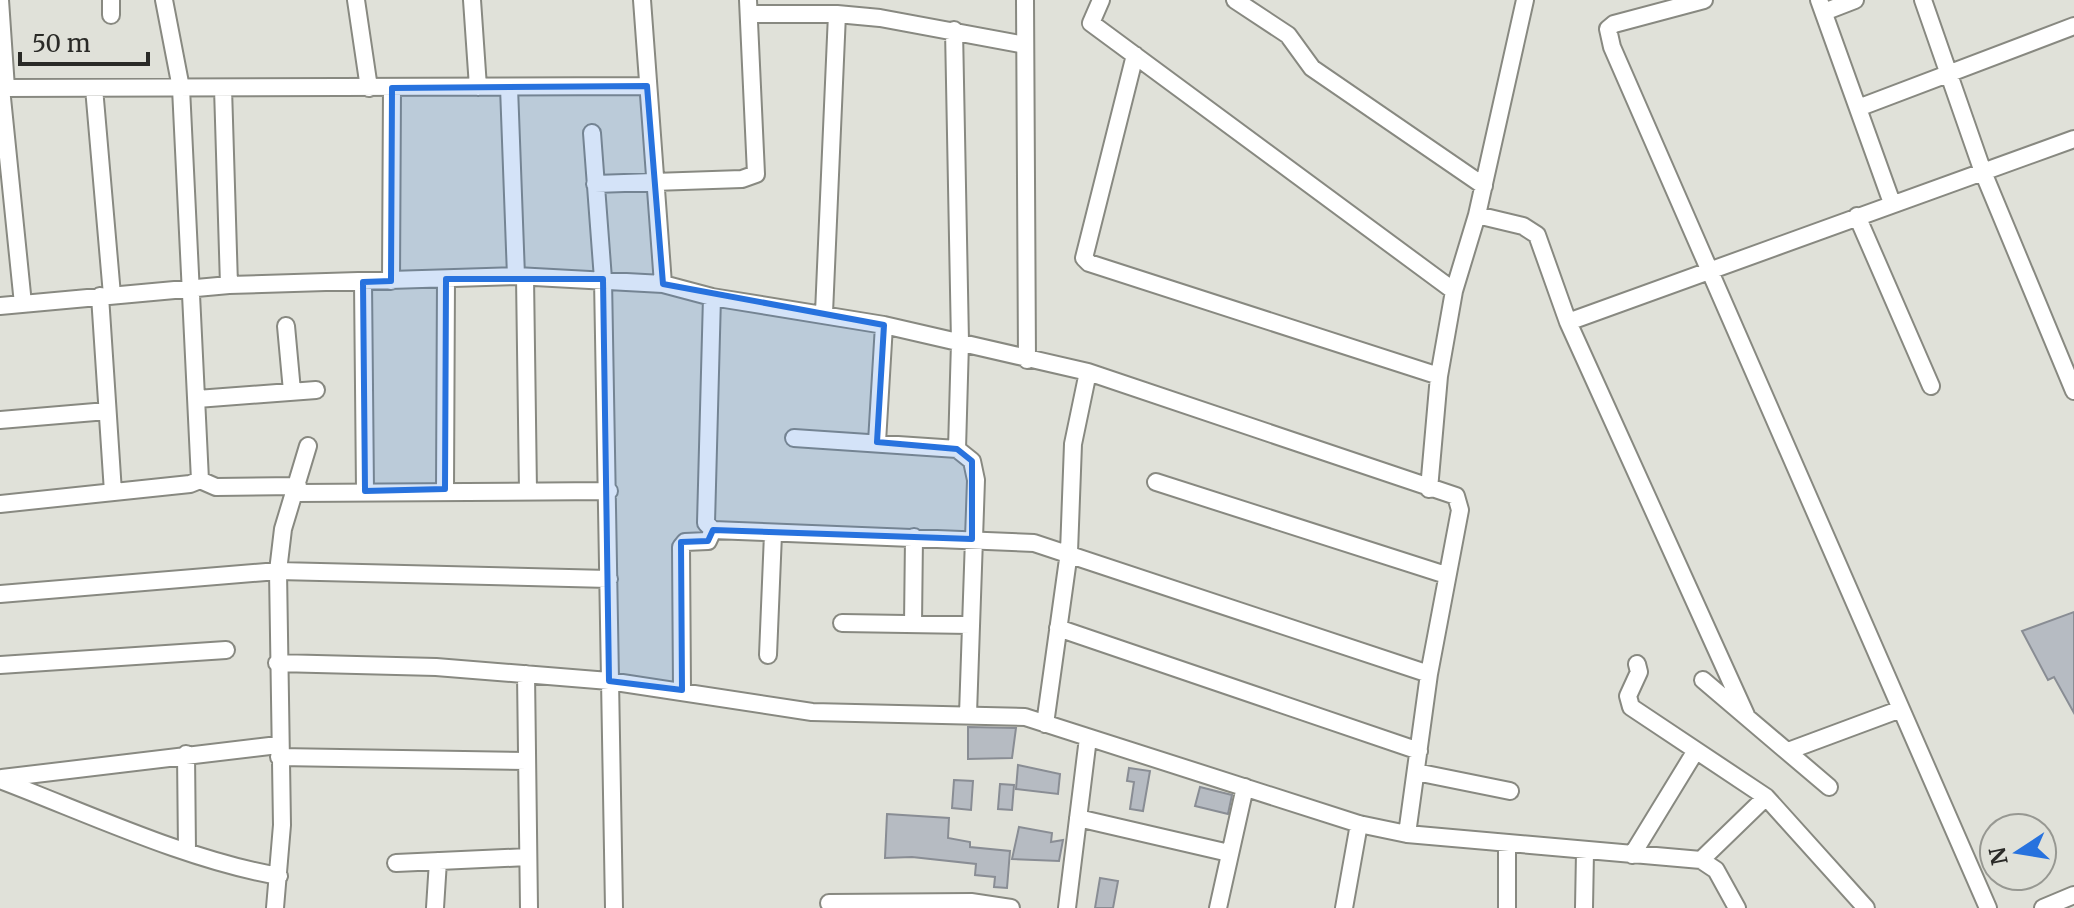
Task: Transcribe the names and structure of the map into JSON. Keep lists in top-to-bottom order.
{
  "scale_bar": "50 m",
  "north": "left"
}
